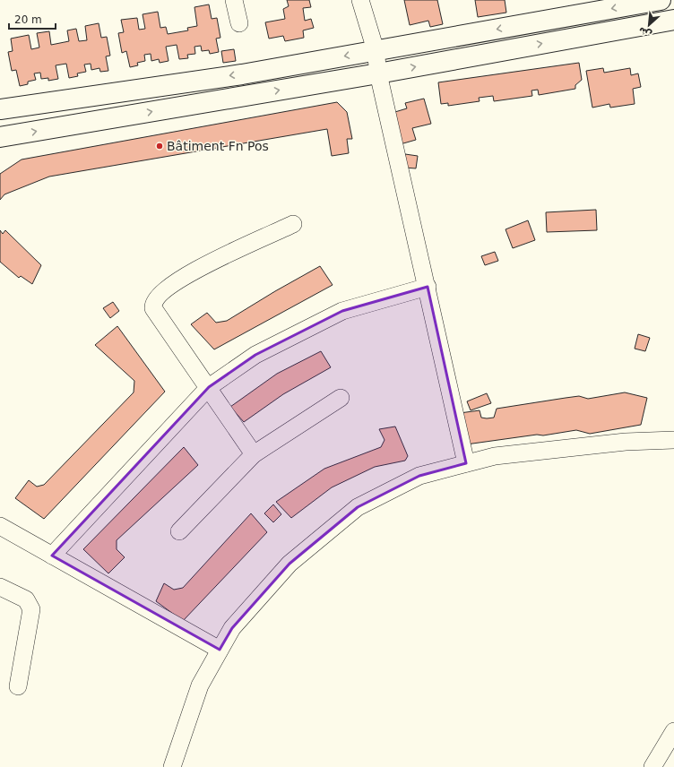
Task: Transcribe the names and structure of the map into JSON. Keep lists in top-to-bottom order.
{
  "places": ["Bâtiment Fn Pos"],
  "scale_bar": "20 m",
  "north": "bottom left"
}
